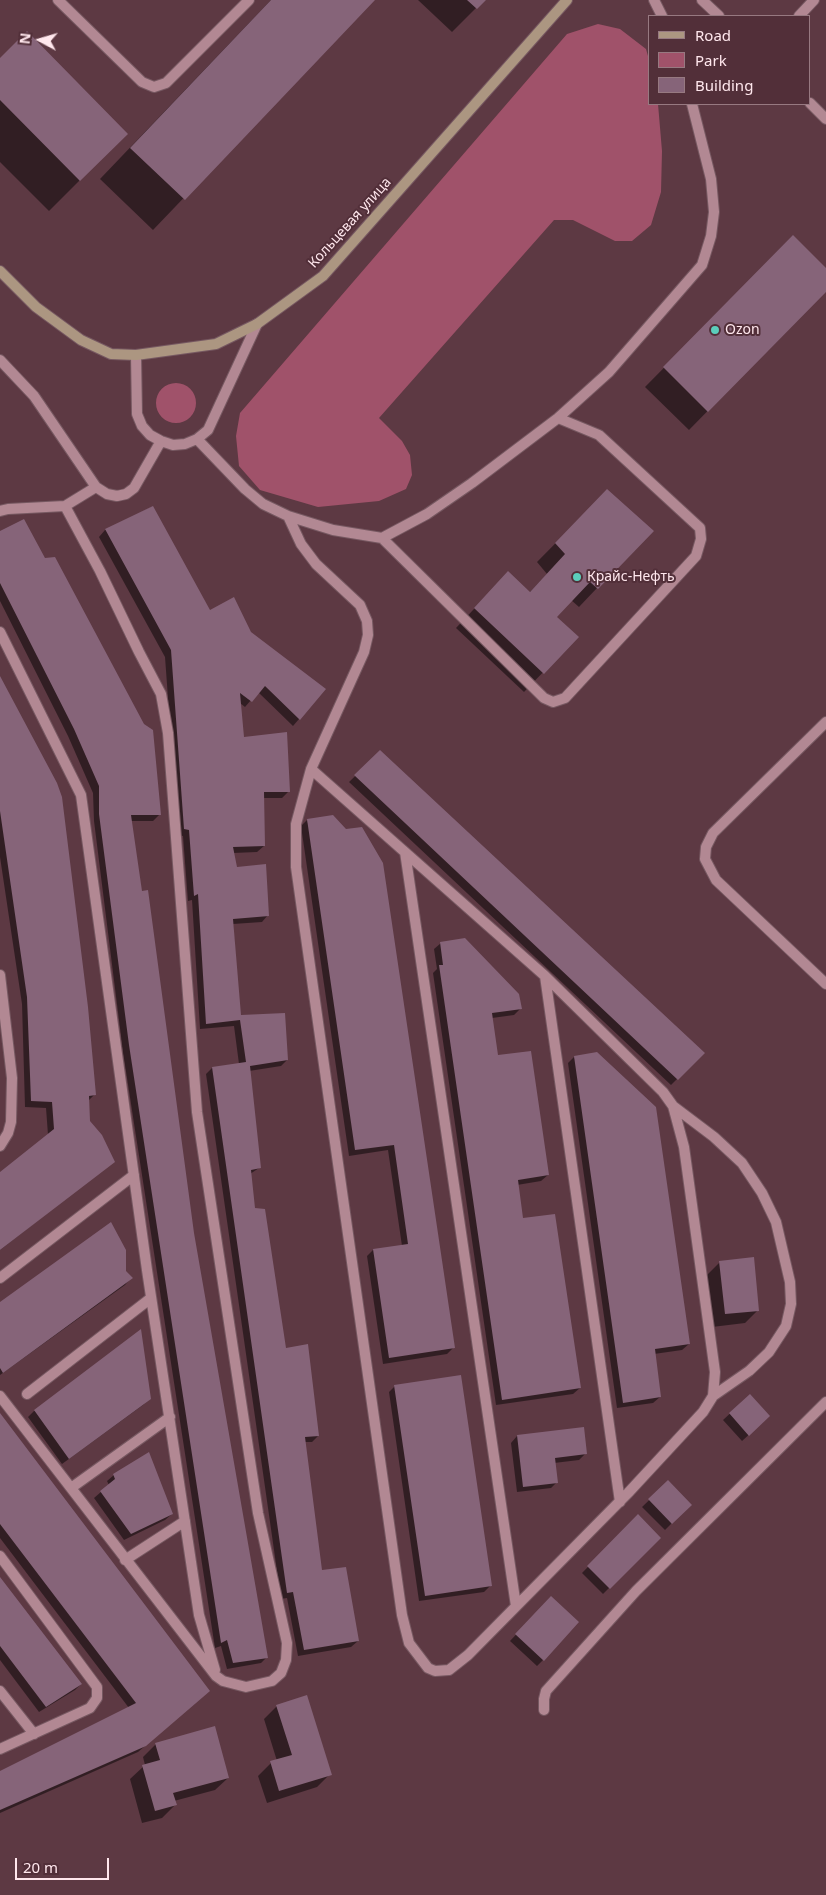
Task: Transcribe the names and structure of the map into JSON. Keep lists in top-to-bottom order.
{
  "streets": {
    "street": ["Кольцевая улица"]
  },
  "places": ["Ozon", "Крайс-Нефть"],
  "legend": ["Road", "Park", "Building"],
  "scale_bar": "20 m",
  "north": "left"
}
